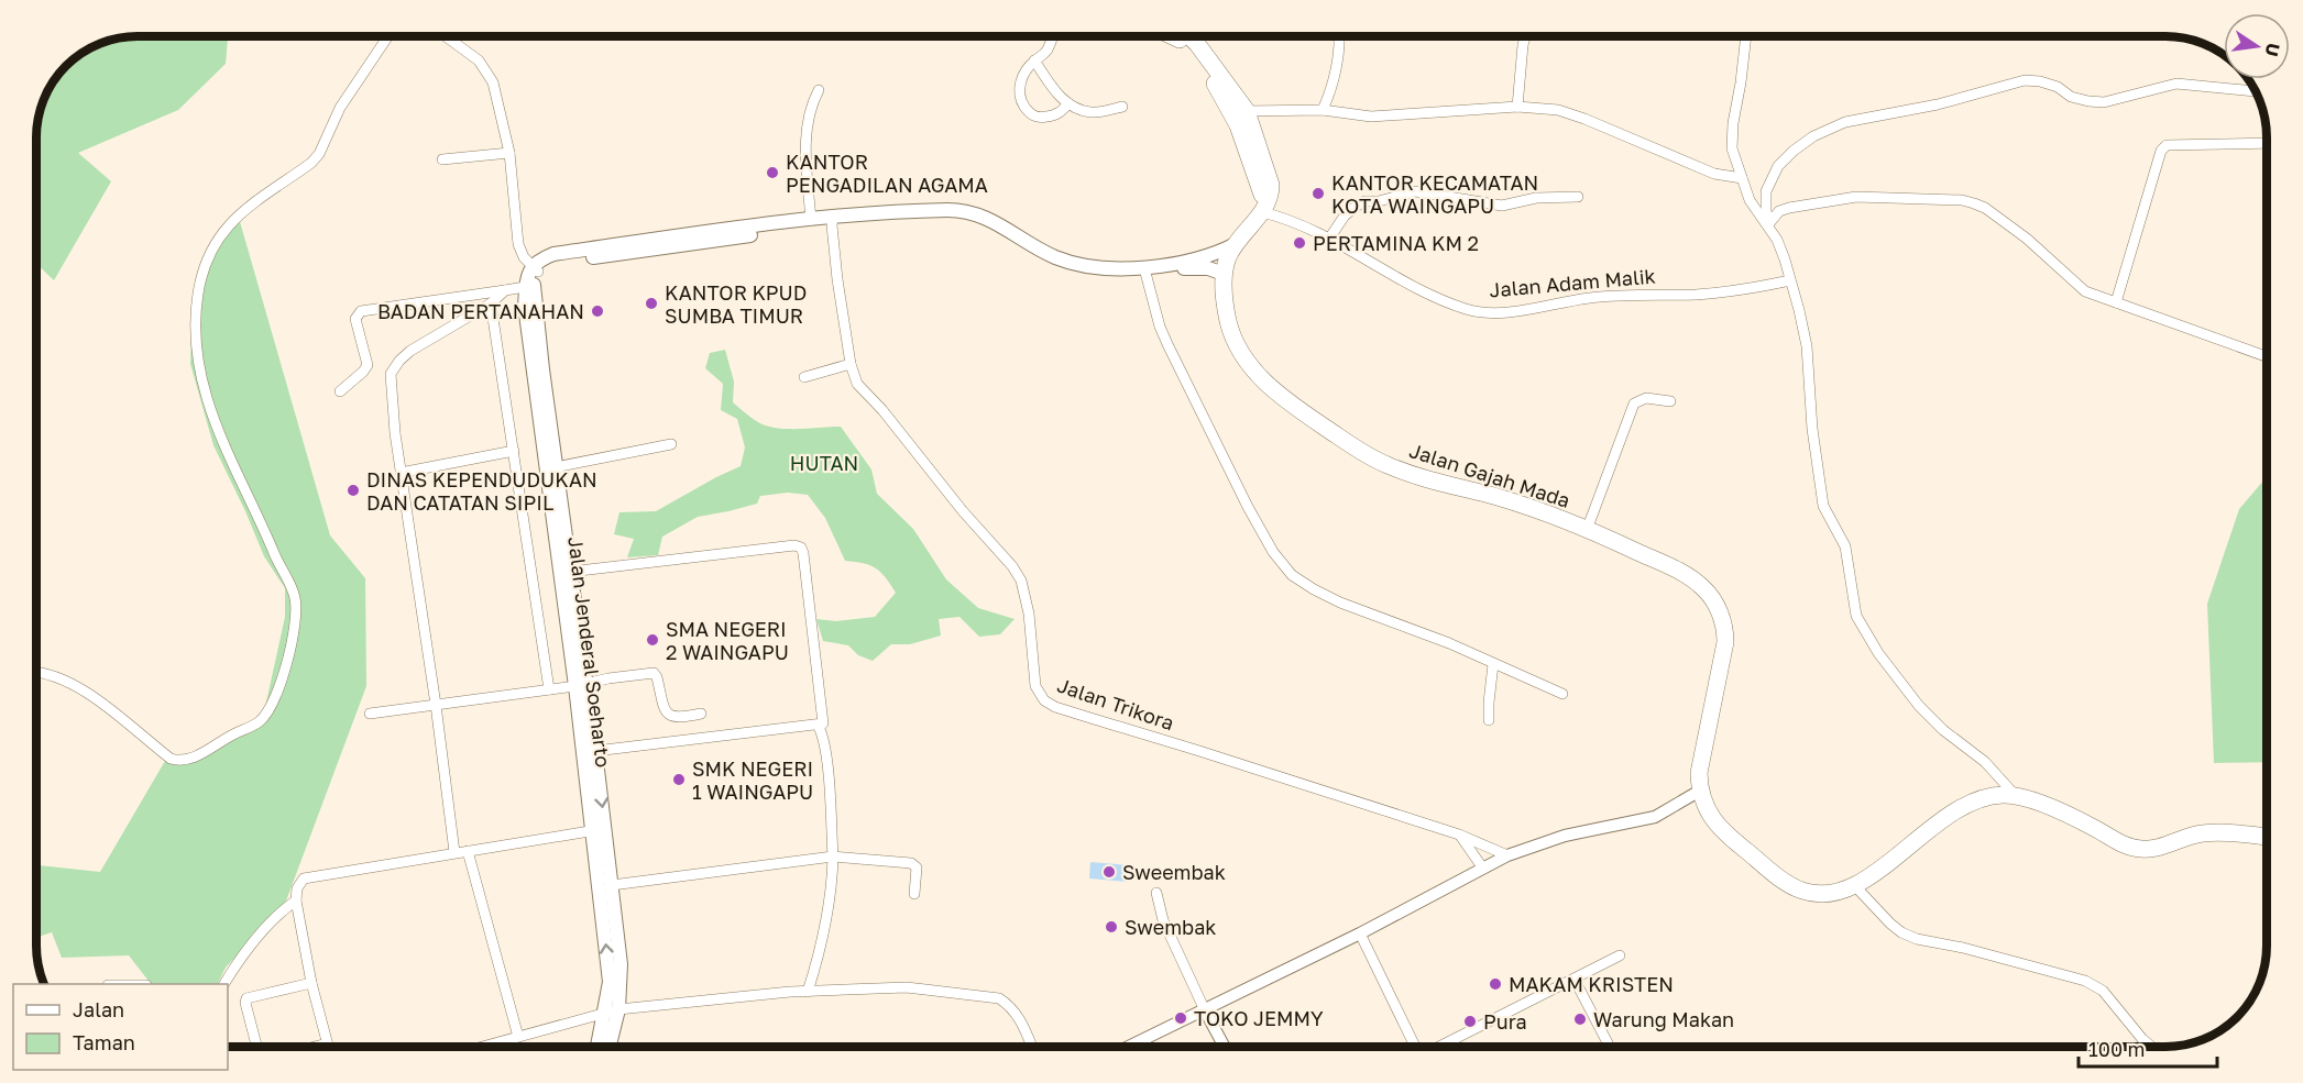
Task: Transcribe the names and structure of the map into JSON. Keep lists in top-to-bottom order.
{
  "streets": {
    "highway": ["Jalan Gajah Mada"],
    "main road": ["Jalan Jenderal Soeharto"],
    "street": ["Jalan Adam Malik", "Jalan Trikora"]
  },
  "crossings": [
    ["Jalan Adam Malik", "Jalan Gajah Mada"]
  ],
  "parks": ["HUTAN"],
  "places": [
    "KANTOR PENGADILAN AGAMA",
    "KANTOR KECAMATAN KOTA WAINGAPU",
    "PERTAMINA KM 2",
    "KANTOR KPUD SUMBA TIMUR",
    "BADAN PERTANAHAN",
    "DINAS KEPENDUDUKAN DAN CATATAN SIPIL",
    "SMA NEGERI 2 WAINGAPU",
    "SMK NEGERI 1 WAINGAPU",
    "Sweembak",
    "Swembak",
    "MAKAM KRISTEN",
    "TOKO JEMMY",
    "Warung Makan",
    "Pura"
  ],
  "legend": ["Jalan", "Taman"],
  "scale_bar": "100 m",
  "north": "right"
}
